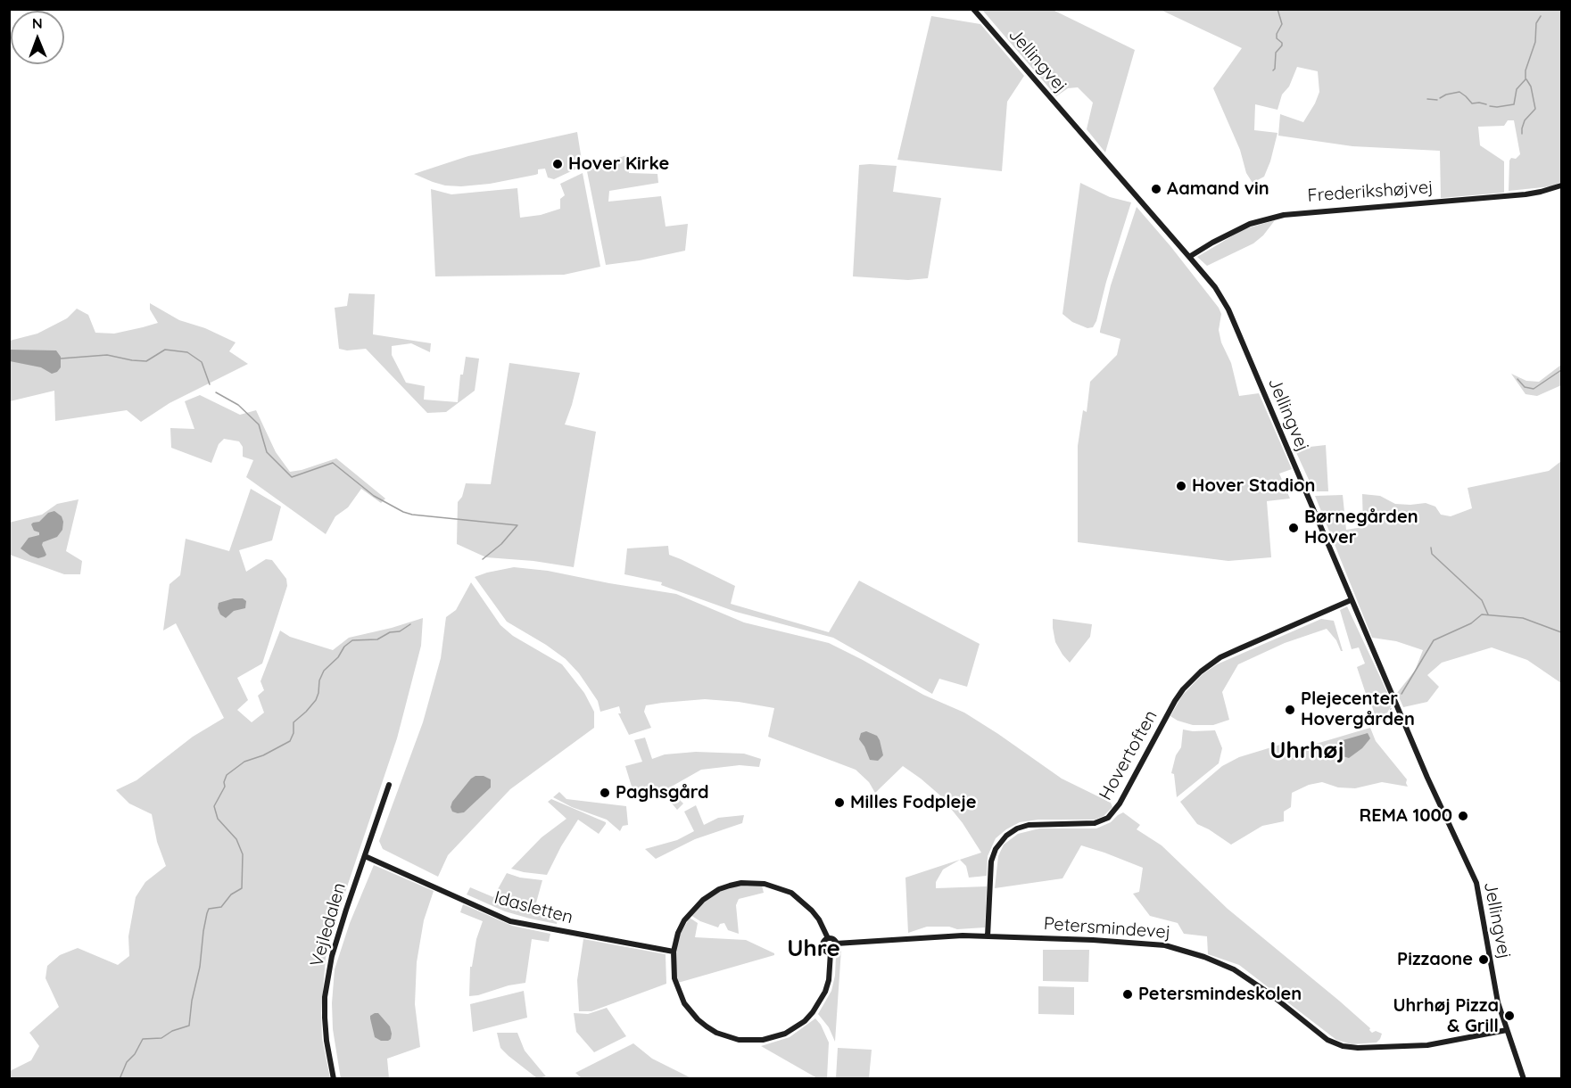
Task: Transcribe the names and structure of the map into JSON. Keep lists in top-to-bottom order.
{
  "streets": {
    "street": [
      "Jellingvej",
      "Frederikshøjvej",
      "Hovertoften",
      "Idasletten",
      "Vejledalen",
      "Petersmindevej"
    ]
  },
  "crossings": [
    ["Jellingvej", "Frederikshøjvej"],
    ["Jellingvej", "Hovertoften"],
    ["Jellingvej", "Petersmindevej"],
    ["Hovertoften", "Petersmindevej"],
    ["Idasletten", "Vejledalen"]
  ],
  "districts": ["Uhrhøj", "Uhre"],
  "places": [
    "Hover Kirke",
    "Aamand vin",
    "Hover Stadion",
    "Børnegården Hover",
    "Plejecenter Hovergården",
    "Paghsgård",
    "Milles Fodpleje",
    "REMA 1000",
    "Pizzaone",
    "Petersmindeskolen",
    "Uhrhøj Pizza & Grill"
  ],
  "north": "top"
}
